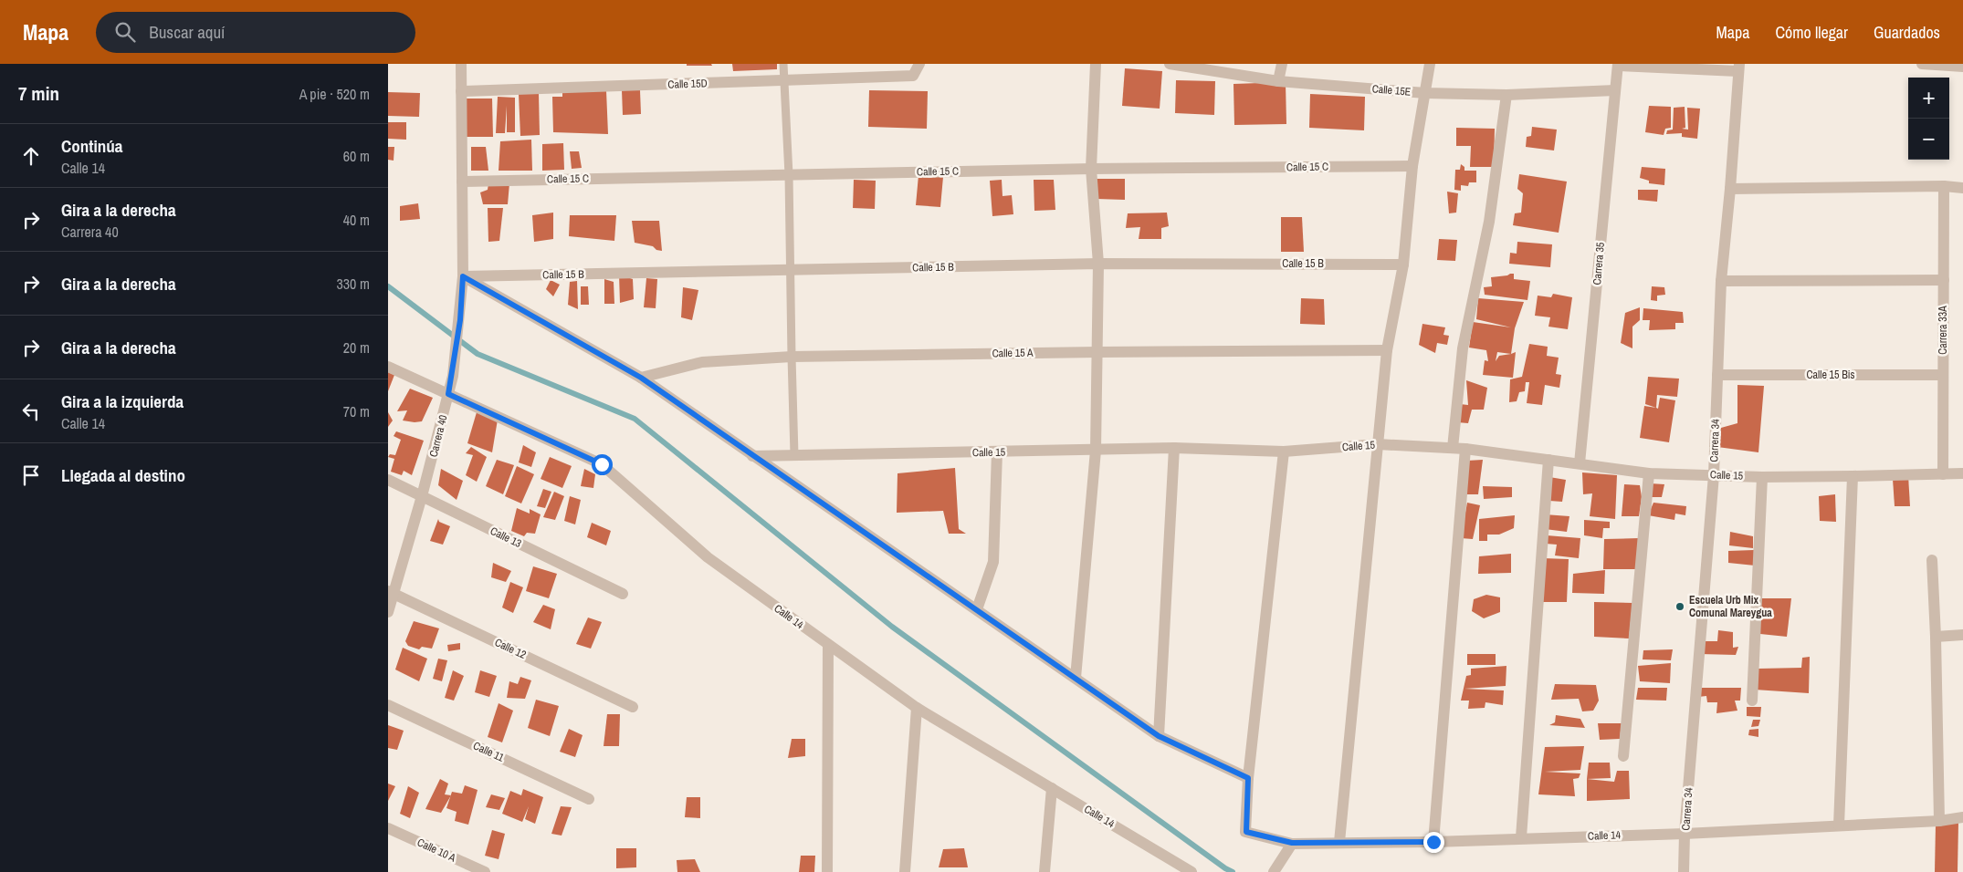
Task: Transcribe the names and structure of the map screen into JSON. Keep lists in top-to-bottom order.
{
  "streets": {
    "street": [
      "Calle 15D",
      "Calle 15E",
      "Calle 15 C",
      "Calle 15 B",
      "Carrera 35",
      "Carrera 33A",
      "Calle 15 A",
      "Calle 15 Bis",
      "Carrera 40",
      "Carrera 34",
      "Calle 15",
      "Calle 13",
      "Calle 14",
      "Calle 12",
      "Calle 11",
      "Calle 10 A"
    ]
  },
  "crossings": [
    ["Calle 15D", "Carrera 40"],
    ["Calle 15E", "Carrera 35"],
    ["Calle 15 C", "Carrera 40"],
    ["Calle 15 B", "Carrera 40"],
    ["Carrera 35", "Calle 15"],
    ["Carrera 33A", "Calle 15 Bis"],
    ["Carrera 33A", "Calle 15"],
    ["Calle 15 Bis", "Carrera 34"],
    ["Carrera 40", "Calle 13"],
    ["Carrera 40", "Calle 14"],
    ["Carrera 40", "Calle 12"],
    ["Carrera 34", "Calle 15"],
    ["Carrera 34", "Calle 14"]
  ],
  "places": ["Escuela Urb Mix Comunal Mareygua"],
  "page": {
    "header": "Mapa",
    "search": "Buscar aquí",
    "nav": ["Mapa", "Cómo llegar", "Guardados"],
    "heading": ["7 min", "A pie · 520 m"],
    "map_buttons": ["+", "−"],
    "list": [
      ["Continúa", "Calle 14", "60 m"],
      ["Gira a la derecha", "Carrera 40", "40 m"],
      ["Gira a la derecha", "330 m"],
      ["Gira a la derecha", "20 m"],
      ["Gira a la izquierda", "Calle 14", "70 m"],
      "Llegada al destino"
    ]
  }
}
